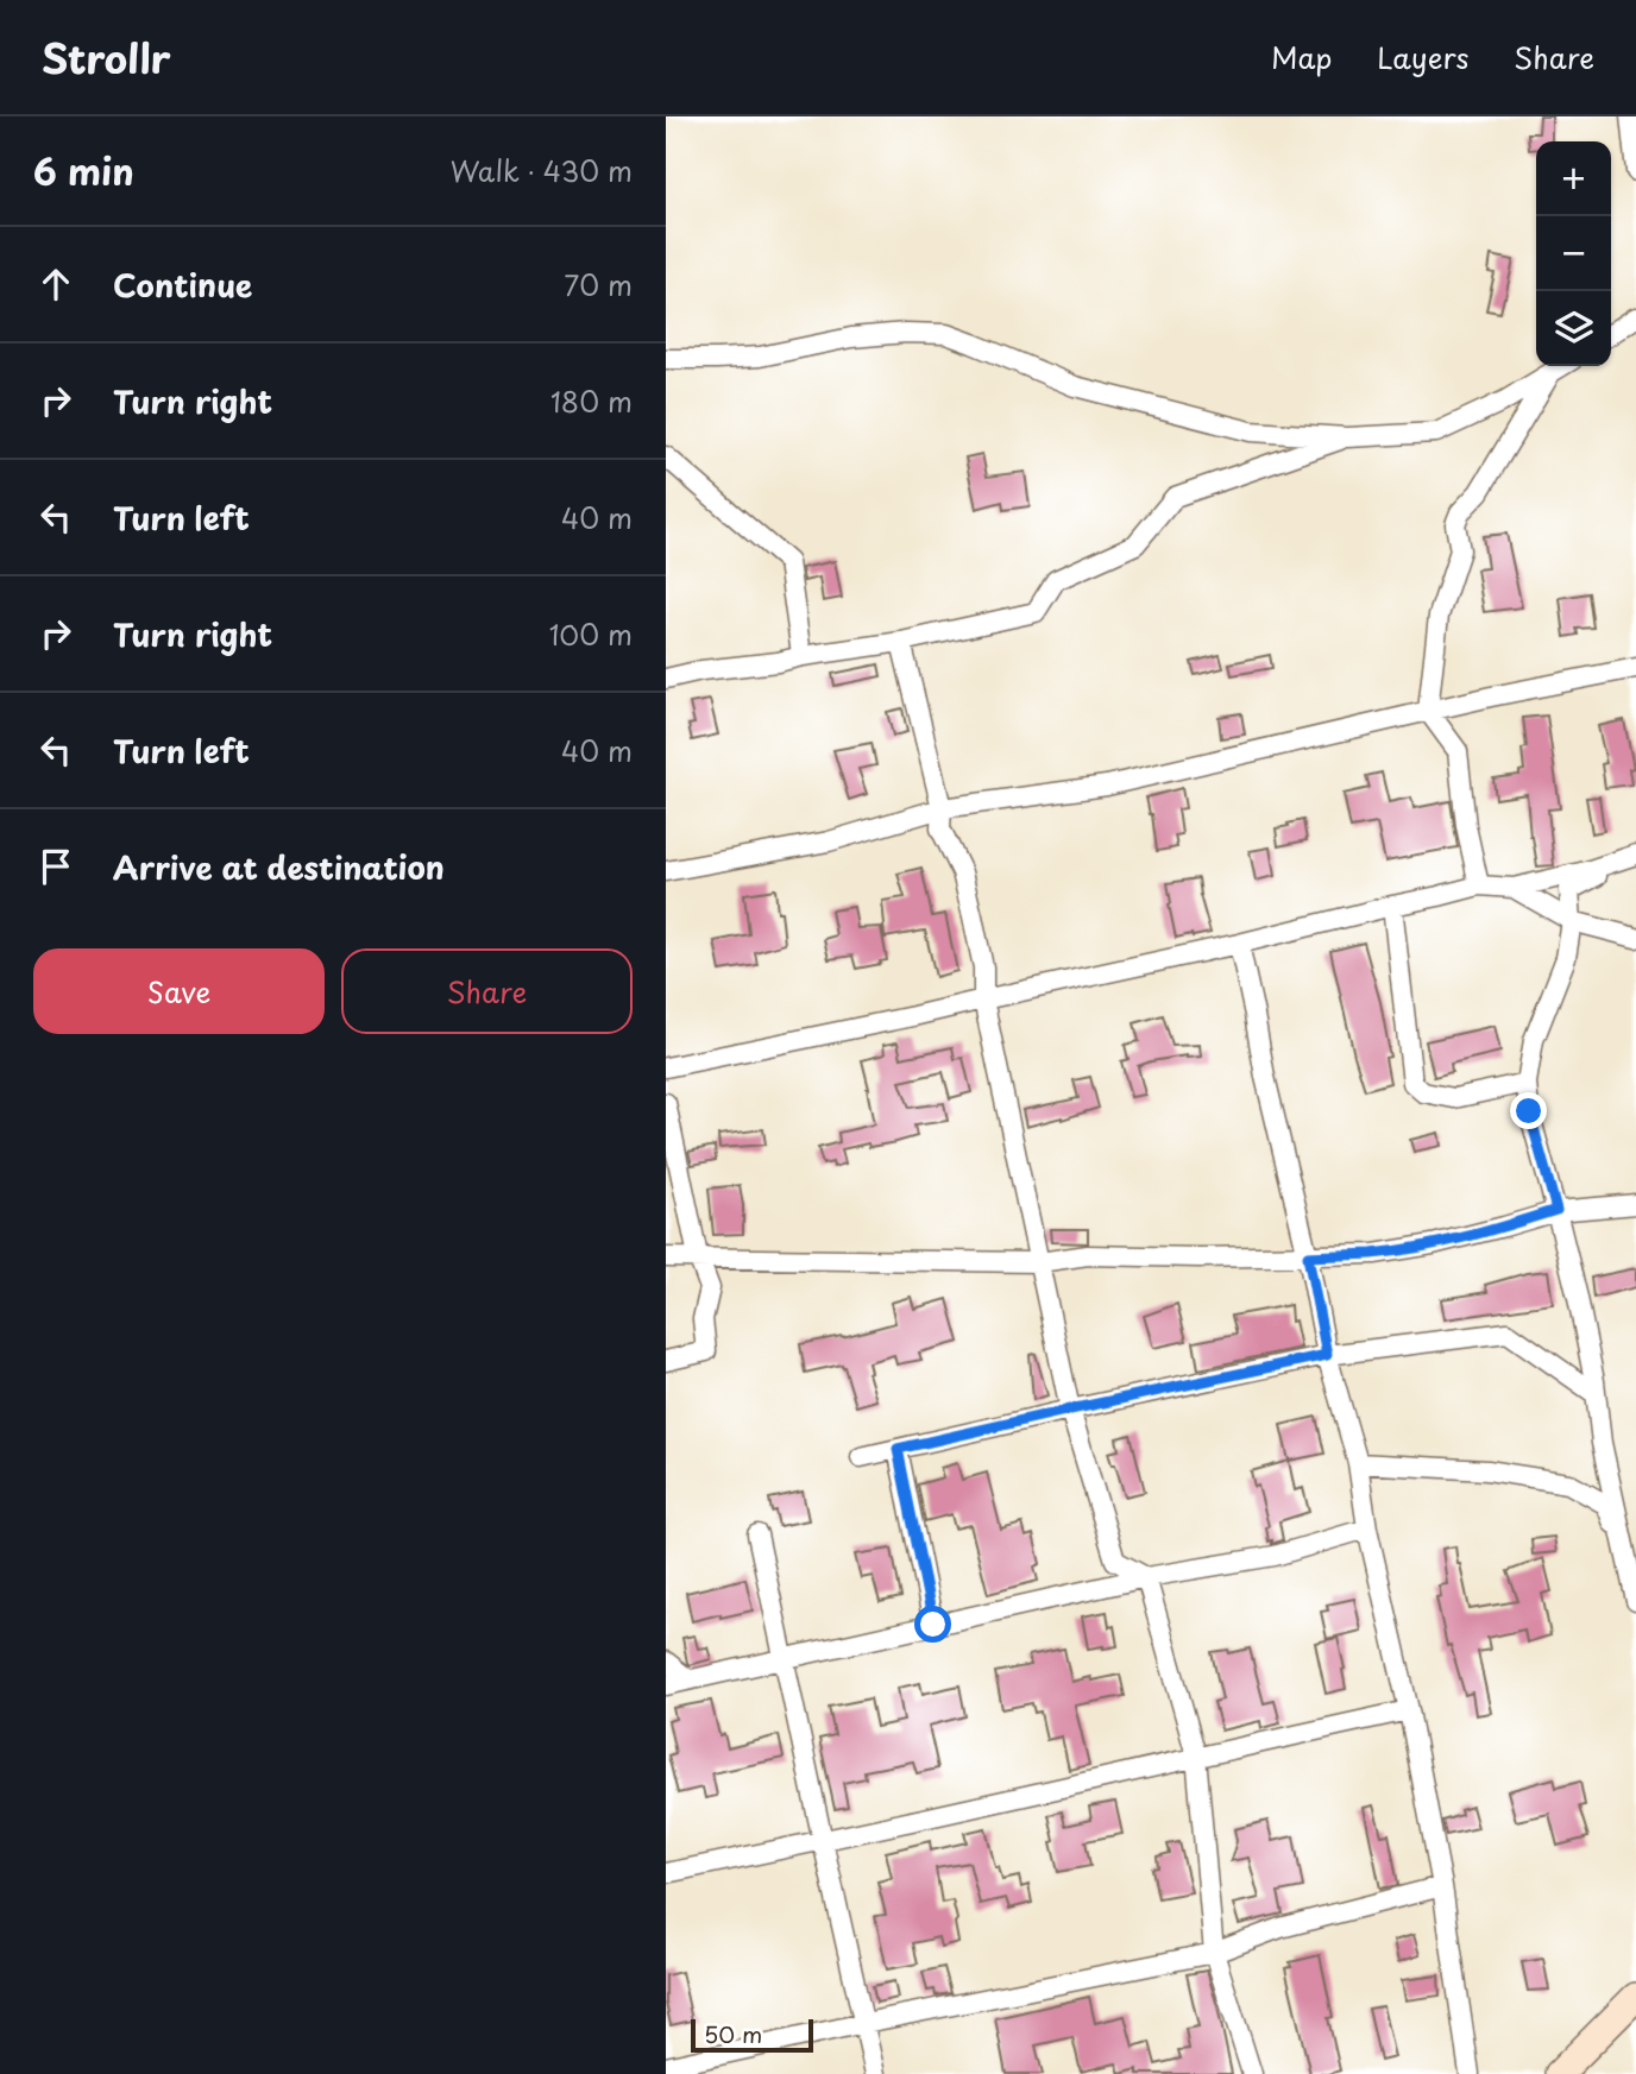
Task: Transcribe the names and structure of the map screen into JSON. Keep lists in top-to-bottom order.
{
  "scale_bar": "50 m",
  "page": {
    "header": "Strollr",
    "nav": ["Map", "Layers", "Share"],
    "heading": ["6 min", "Walk · 430 m"],
    "map_buttons": ["+", "−"],
    "list": [
      ["Continue", "70 m"],
      ["Turn right", "180 m"],
      ["Turn left", "40 m"],
      ["Turn right", "100 m"],
      ["Turn left", "40 m"],
      "Arrive at destination"
    ],
    "buttons": ["Save", "Share"],
    "scale": "50 m"
  }
}
